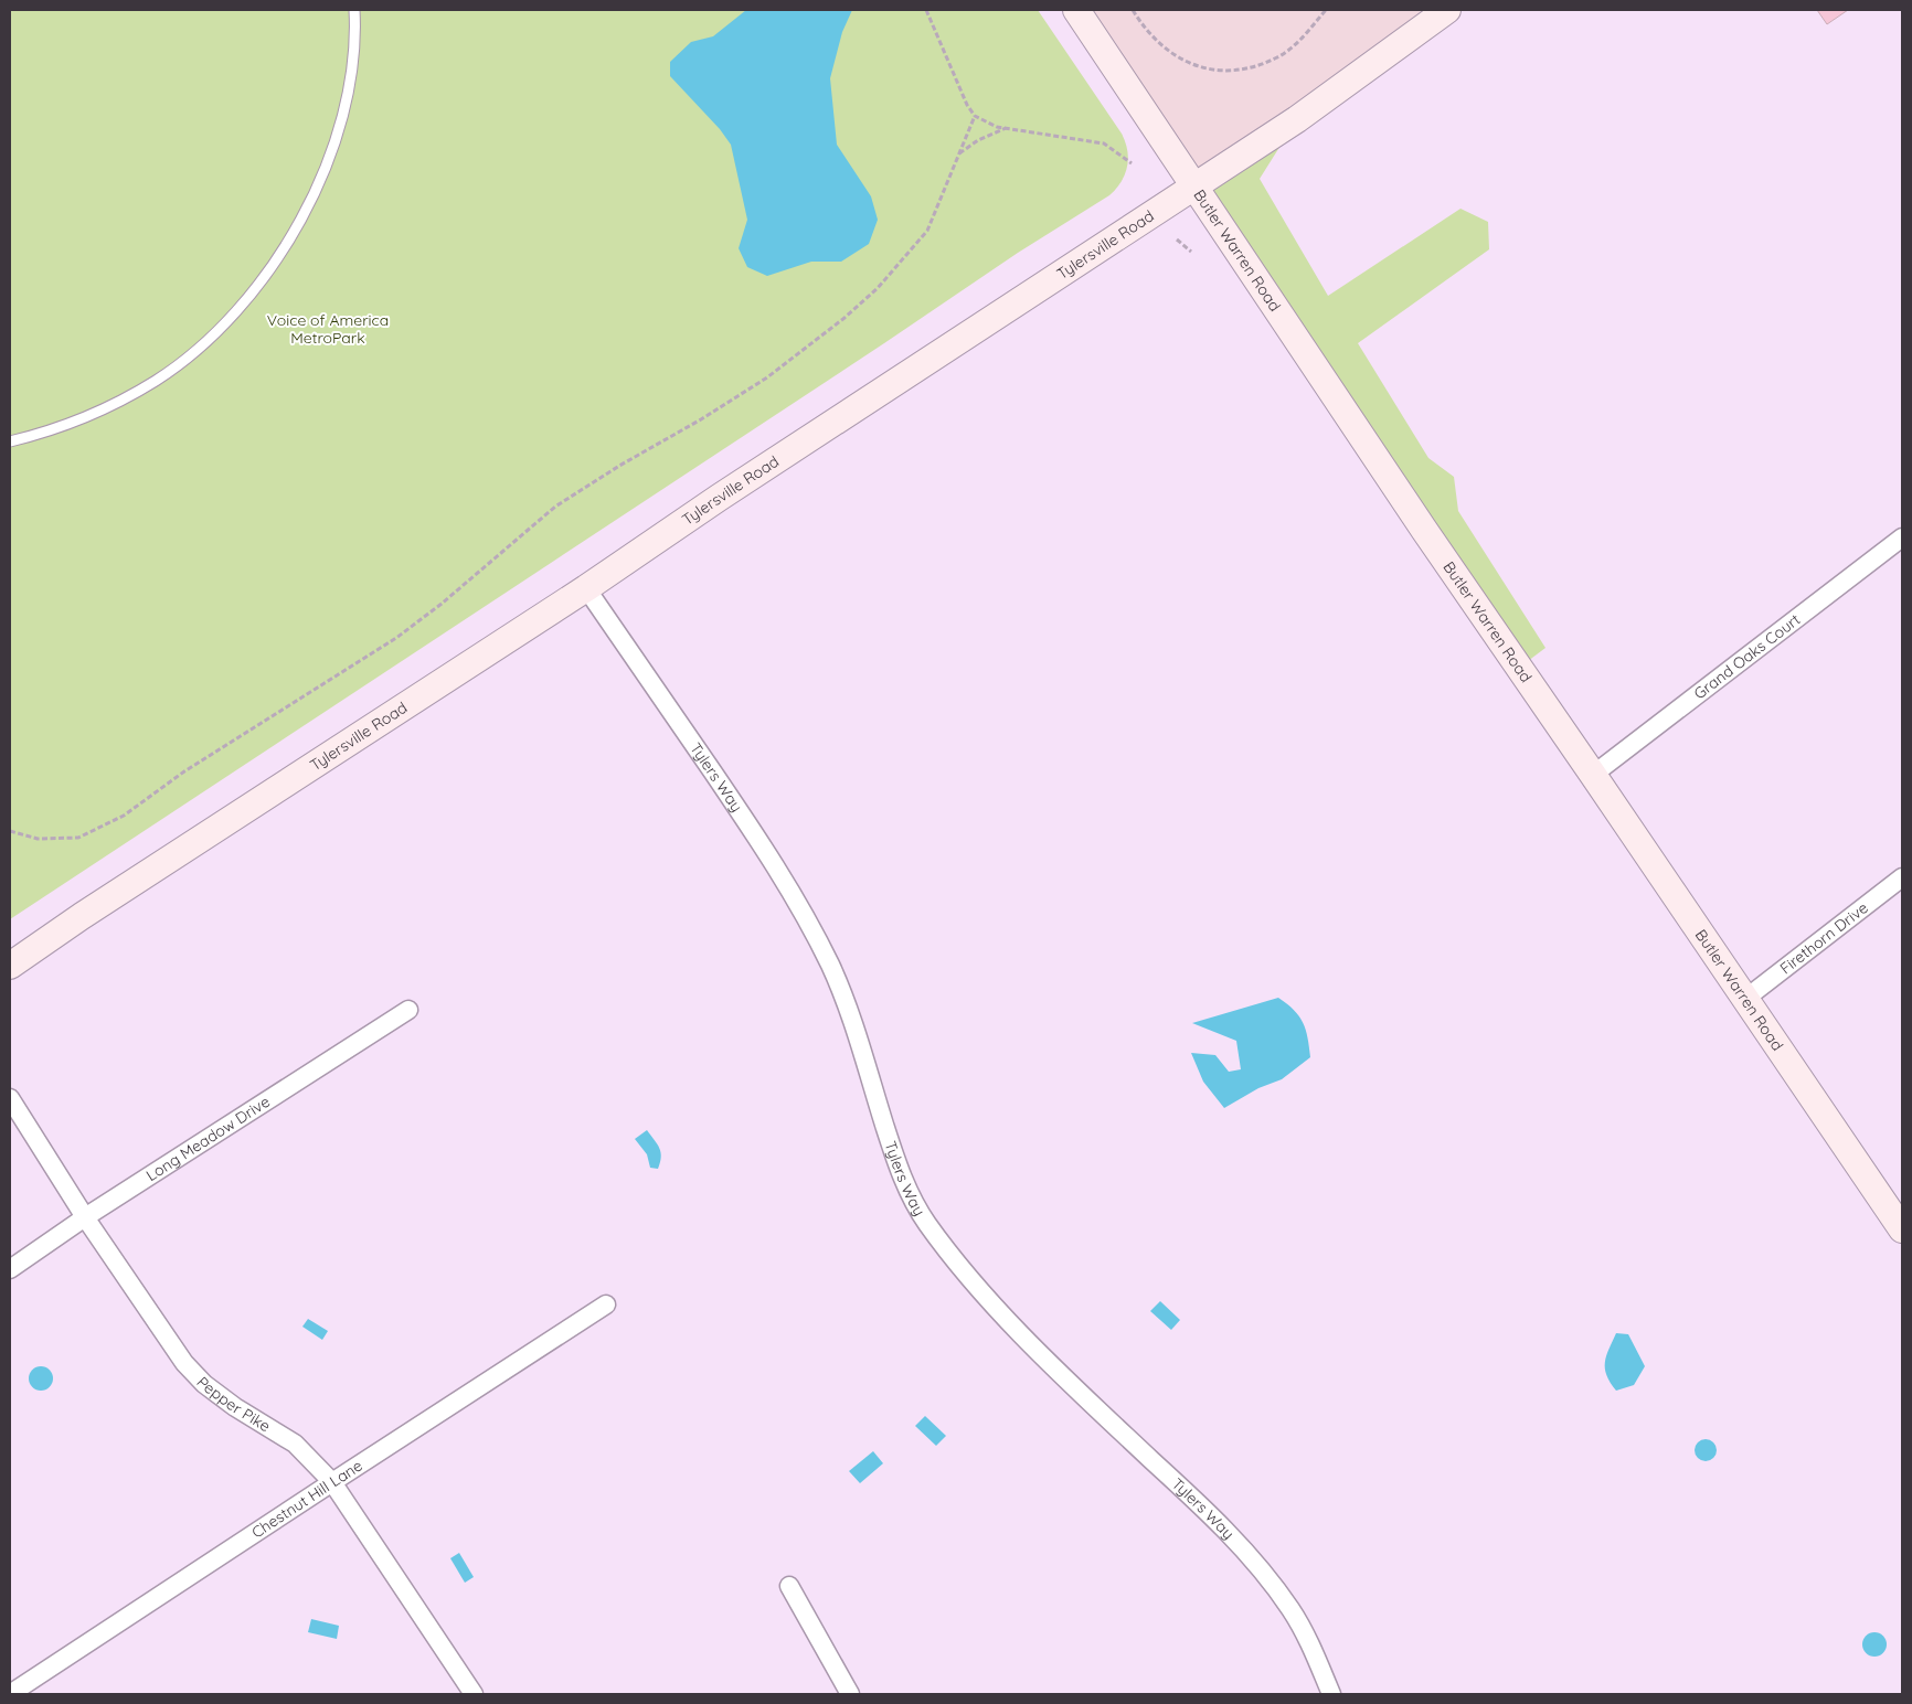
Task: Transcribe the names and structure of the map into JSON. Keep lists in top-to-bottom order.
{
  "streets": {
    "main road": ["Tylersville Road", "Butler Warren Road"],
    "street": [
      "Grand Oaks Court",
      "Tylers Way",
      "Firethorn Drive",
      "Long Meadow Drive",
      "Pepper Pike",
      "Chestnut Hill Lane"
    ]
  },
  "crossings": [
    ["Tylersville Road", "Butler Warren Road"],
    ["Tylersville Road", "Tylers Way"],
    ["Butler Warren Road", "Grand Oaks Court"],
    ["Butler Warren Road", "Firethorn Drive"],
    ["Long Meadow Drive", "Pepper Pike"],
    ["Pepper Pike", "Chestnut Hill Lane"]
  ],
  "parks": ["Voice of America MetroPark"]
}
